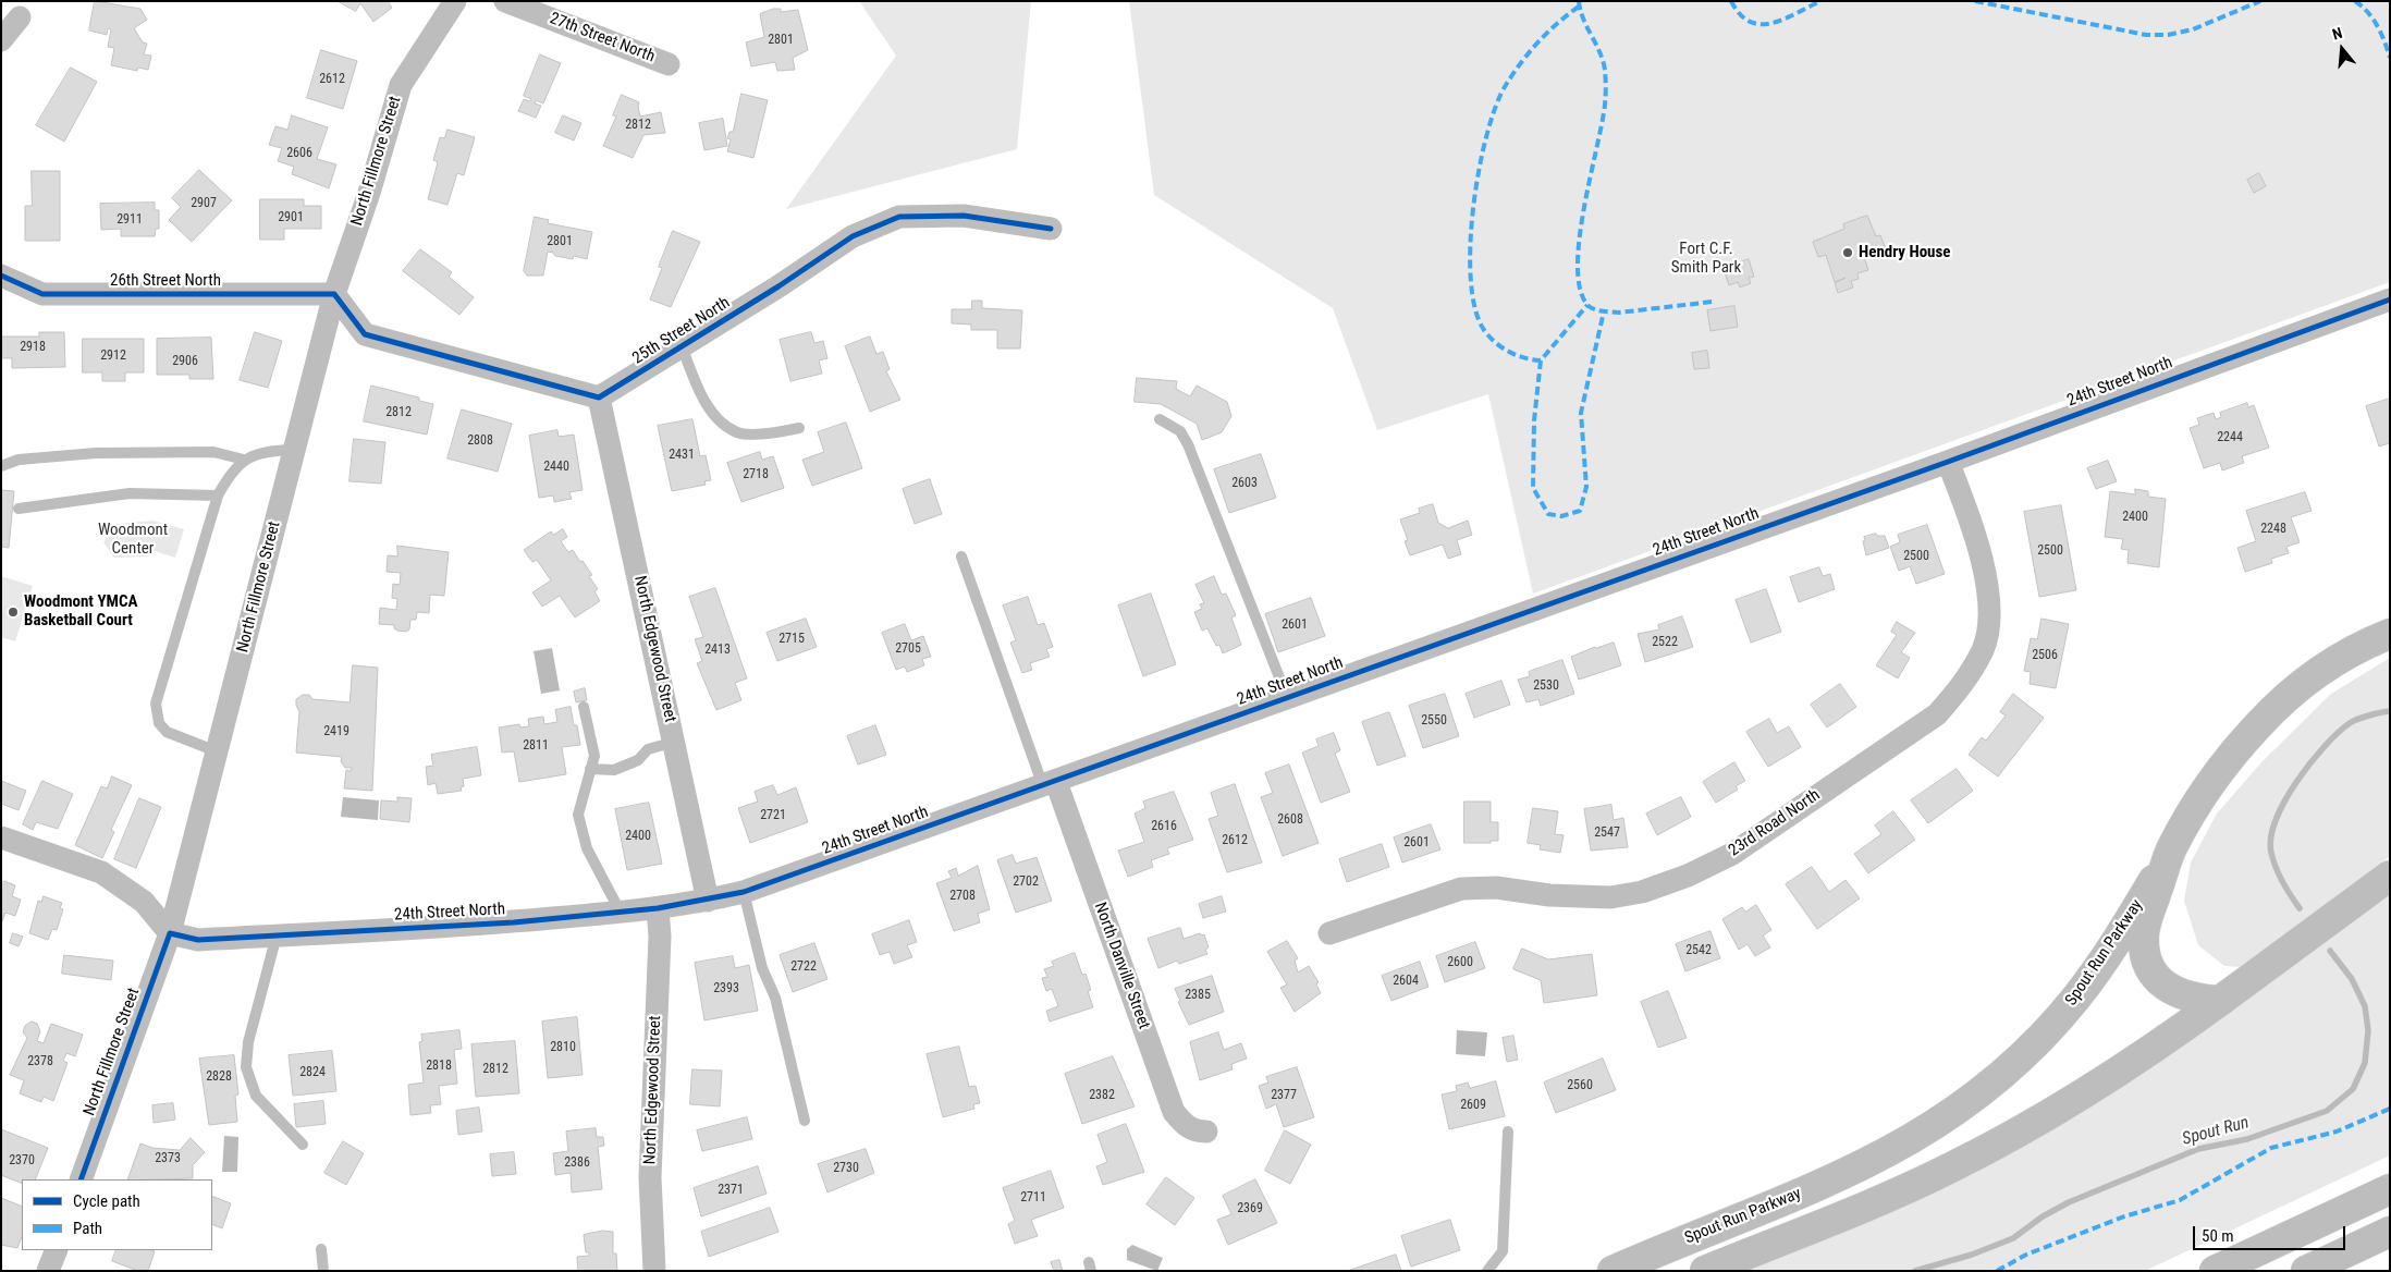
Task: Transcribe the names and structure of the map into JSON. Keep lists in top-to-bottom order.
{
  "streets": {
    "main road": ["Spout Run Parkway"],
    "street": [
      "27th Street North",
      "North Fillmore Street",
      "26th Street North",
      "25th Street North",
      "24th Street North",
      "North Edgewood Street",
      "23rd Road North",
      "North Danville Street"
    ]
  },
  "crossings": [
    ["North Fillmore Street", "26th Street North"],
    ["North Fillmore Street", "24th Street North"],
    ["25th Street North", "North Edgewood Street"],
    ["24th Street North", "North Edgewood Street"],
    ["24th Street North", "23rd Road North"],
    ["24th Street North", "North Danville Street"]
  ],
  "water": ["Spout Run"],
  "parks": ["Fort C.F. Smith Park", "Woodmont Center"],
  "places": ["Hendry House", "Woodmont YMCA Basketball Court"],
  "house_numbers": [
    "2801",
    "2612",
    "2812",
    "2606",
    "2907",
    "2901",
    "2911",
    "2801",
    "2918",
    "2912",
    "2906",
    "2812",
    "2244",
    "2808",
    "2431",
    "2440",
    "2718",
    "2603",
    "2400",
    "2248",
    "2500",
    "2500",
    "2601",
    "2715",
    "2522",
    "2705",
    "2413",
    "2506",
    "2530",
    "2550",
    "2419",
    "2811",
    "2721",
    "2608",
    "2616",
    "2547",
    "2400",
    "2612",
    "2601",
    "2702",
    "2708",
    "2542",
    "2600",
    "2722",
    "2604",
    "2393",
    "2385",
    "2810",
    "2378",
    "2818",
    "2812",
    "2824",
    "2828",
    "2560",
    "2382",
    "2377",
    "2609",
    "2373",
    "2370",
    "2386",
    "2730",
    "2371",
    "2711",
    "2369"
  ],
  "legend": ["Cycle path", "Path"],
  "scale_bar": "50 m",
  "north": "top"
}
